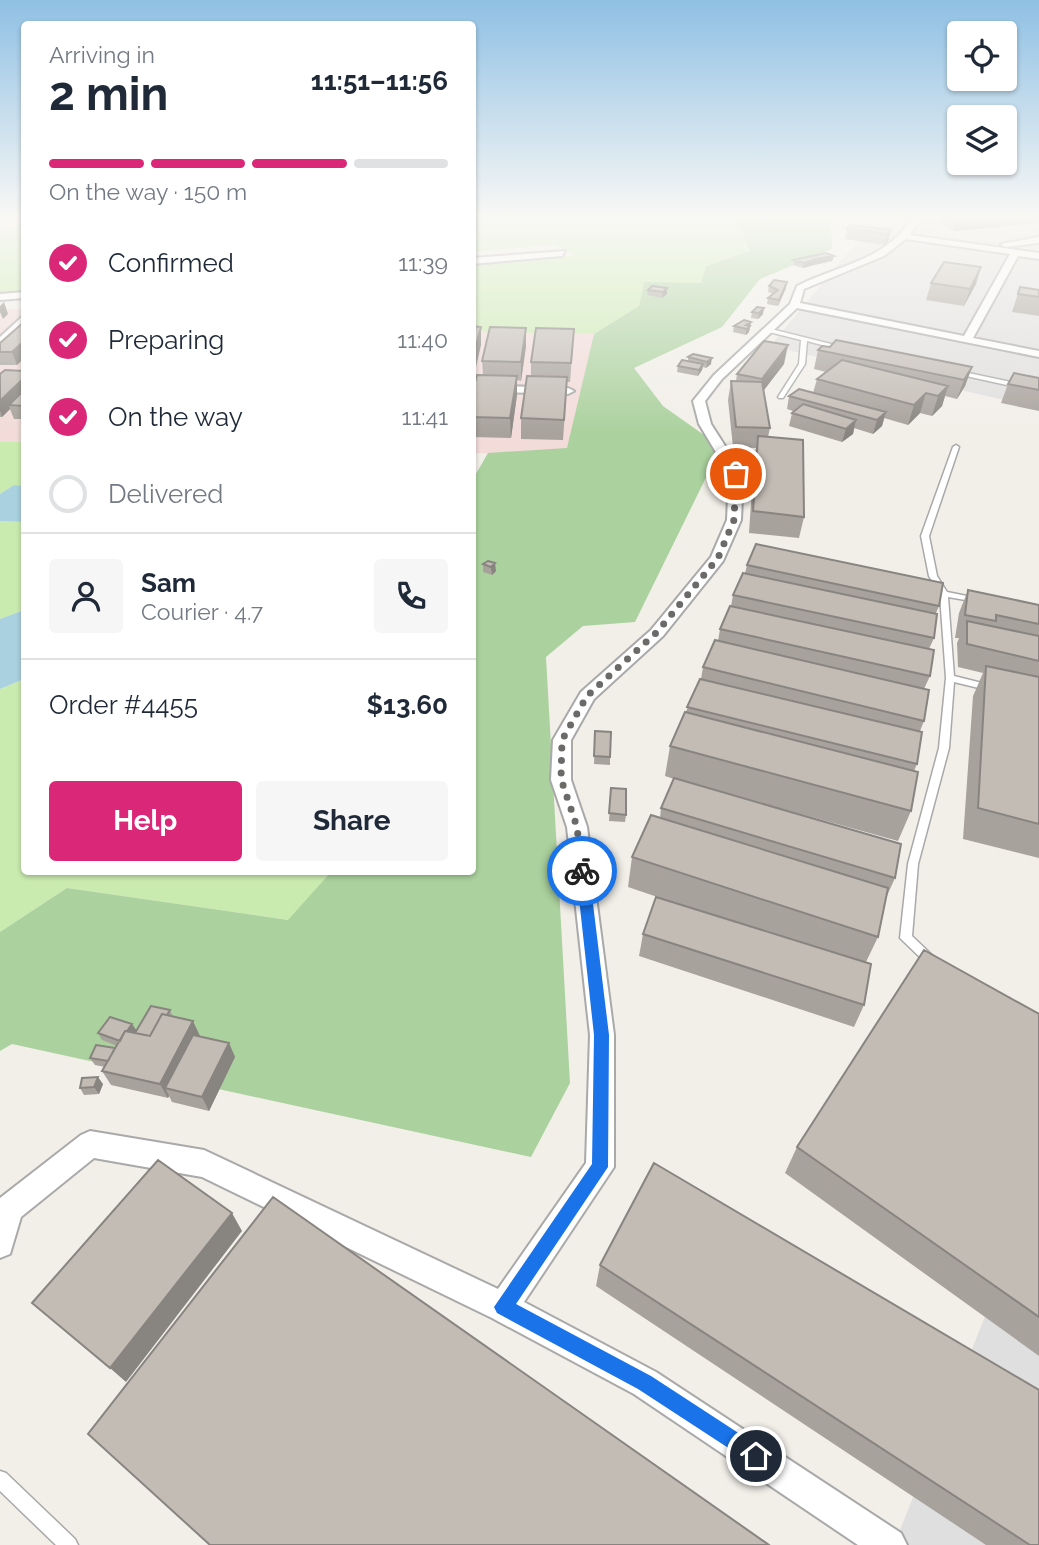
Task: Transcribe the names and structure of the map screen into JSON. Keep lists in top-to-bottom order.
{
  "page": {
    "heading": ["2 min", "Arriving in", "11:51–11:56"],
    "panel": [
      "Sam",
      "Courier · 4.7",
      "Order #4455",
      "$13.60"
    ],
    "bar": "On the way · 150 m",
    "list": [
      ["Confirmed", "11:39"],
      ["Preparing", "11:40"],
      ["On the way", "11:41"],
      "Delivered"
    ],
    "buttons": ["Help", "Share"]
  }
}
